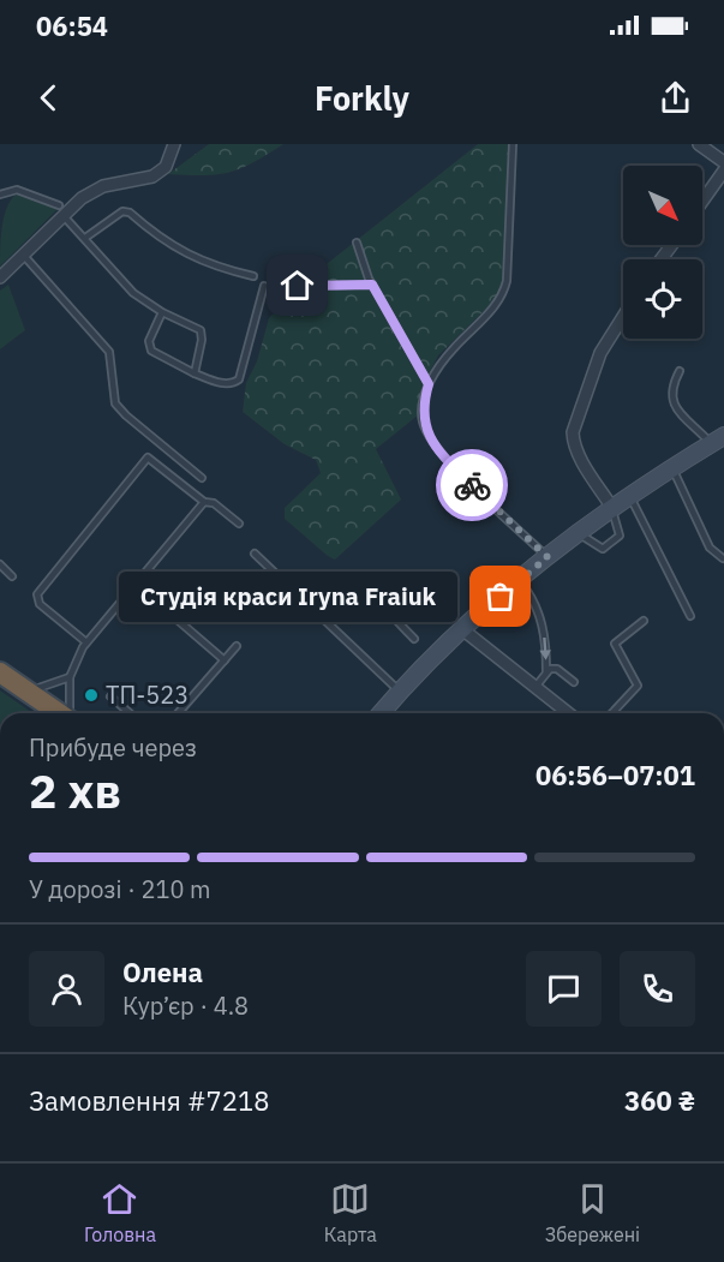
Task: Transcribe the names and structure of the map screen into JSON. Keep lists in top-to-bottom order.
{
  "places": ["Студія краси Iryna Fraiuk", "ТП-523"],
  "north": "bottom right",
  "page": {
    "status": "06:54",
    "header": "Forkly",
    "bubble": "Студія краси Iryna Fraiuk",
    "heading": ["2 хв", "Прибуде через", "06:56–07:01"],
    "panel": [
      "Олена",
      "Кур’єр · 4.8",
      "Замовлення #7218",
      "360 ₴"
    ],
    "bar": "У дорозі · 210 m",
    "tabs": ["Головна", "Карта", "Збережені"]
  }
}
